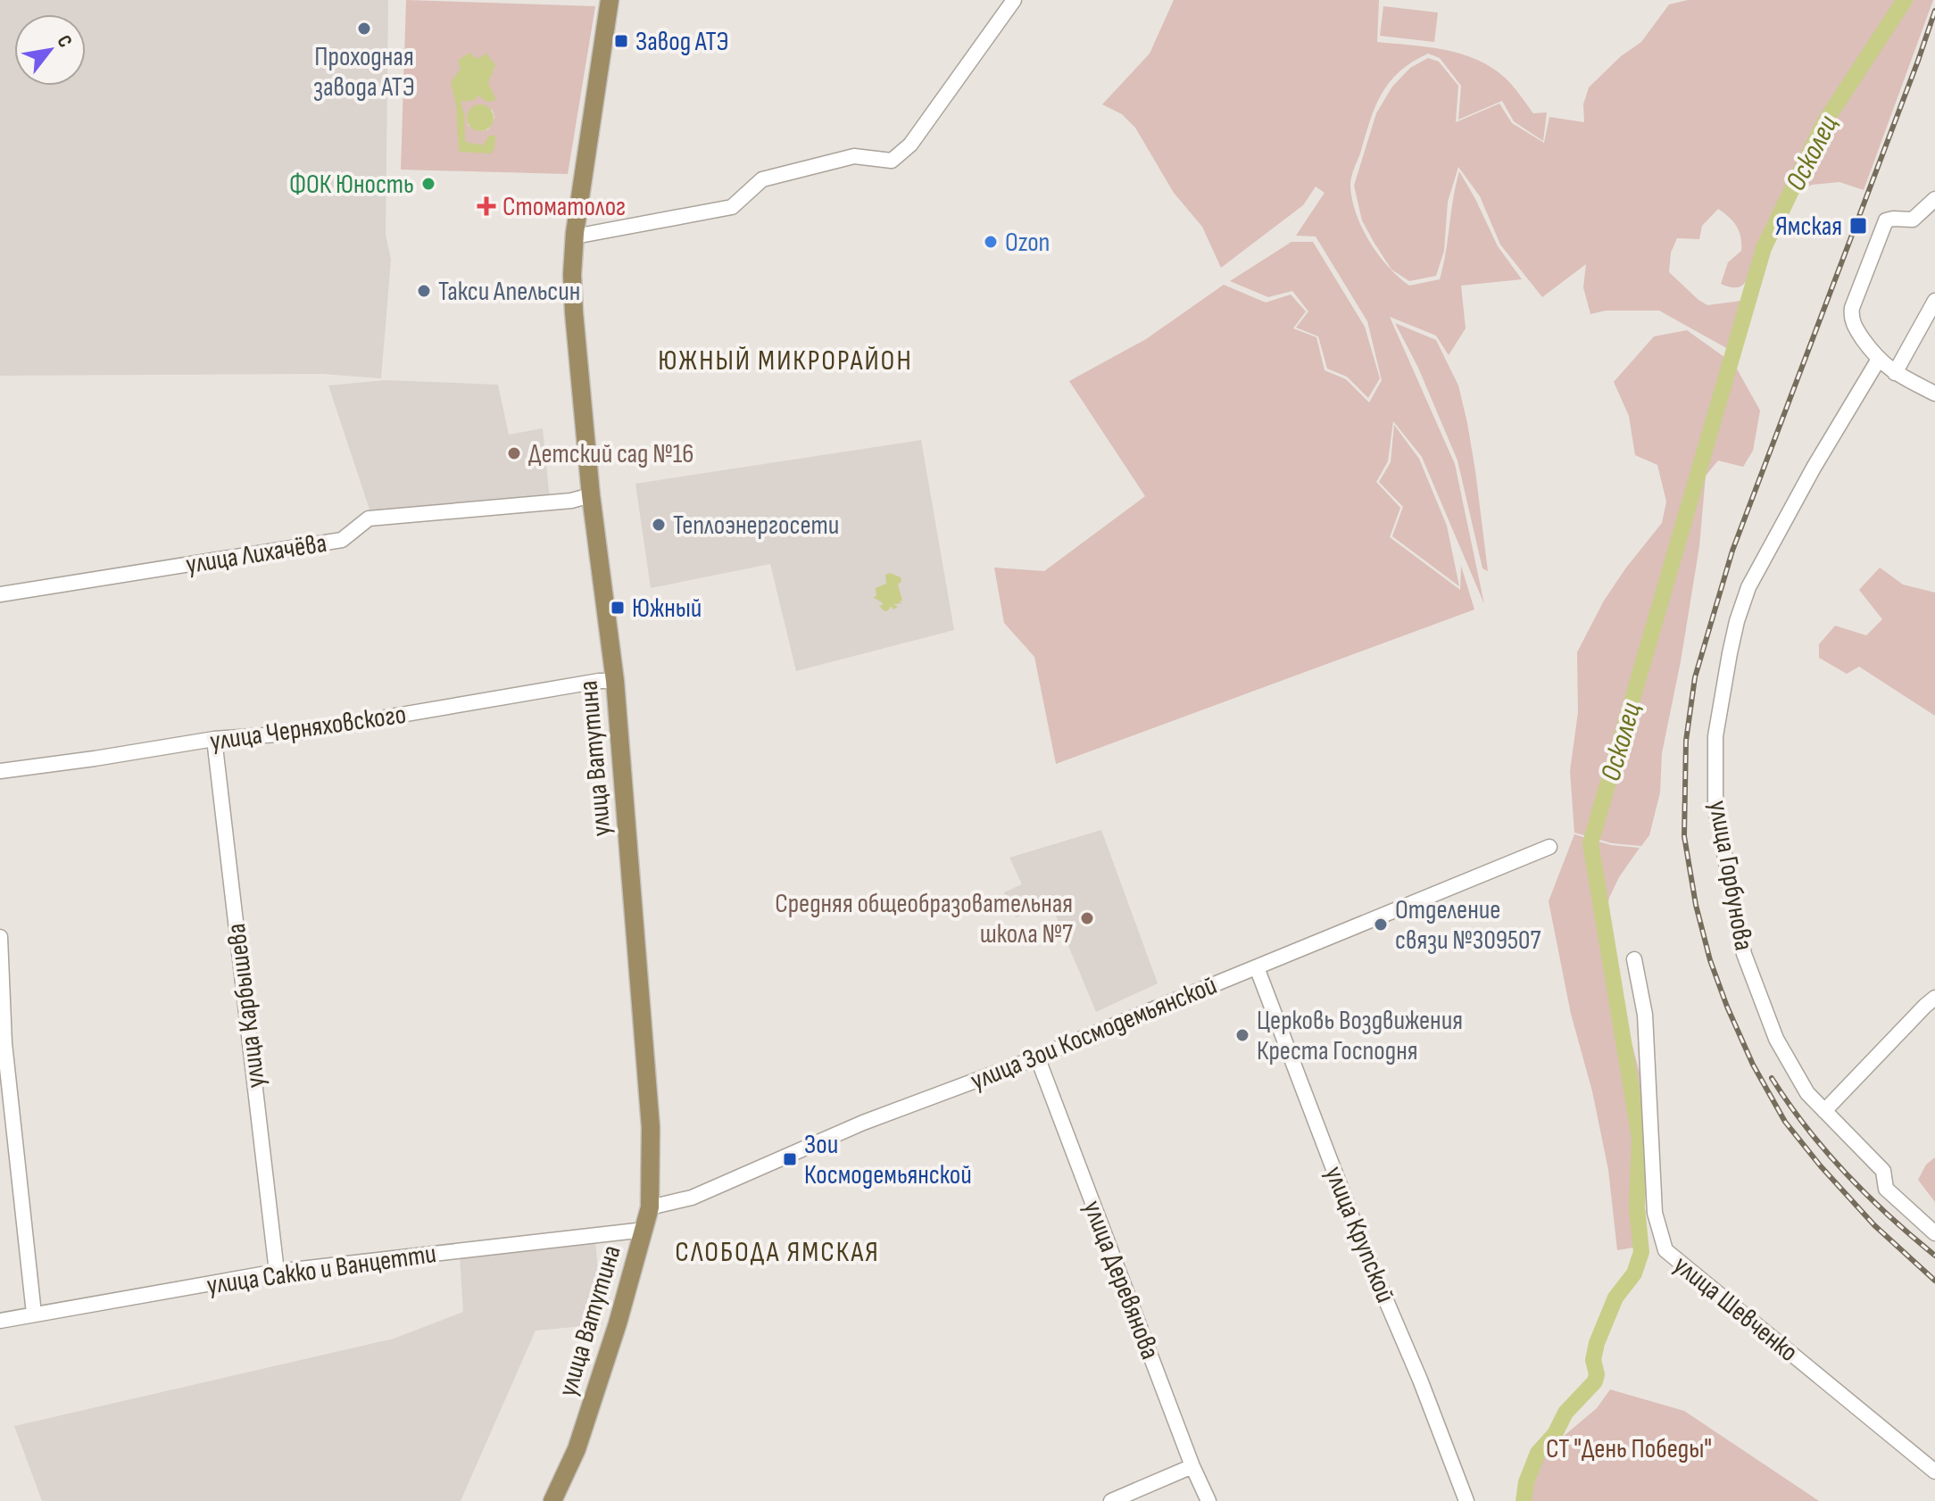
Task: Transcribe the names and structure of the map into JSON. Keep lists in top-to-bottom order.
{
  "streets": {
    "main road": ["улица Ватутина"],
    "street": [
      "улица Лихачёва",
      "улица Черняховского",
      "улица Горбунова",
      "улица Карбышева",
      "улица Зои Космодемьянской",
      "улица Крупской",
      "улица Сакко и Ванцетти",
      "улица Деревянова",
      "улица Шевченко"
    ]
  },
  "crossings": [
    ["улица Лихачёва", "улица Ватутина"],
    ["улица Черняховского", "улица Ватутина"],
    ["улица Черняховского", "улица Карбышева"],
    ["улица Ватутина", "улица Зои Космодемьянской"],
    ["улица Ватутина", "улица Сакко и Ванцетти"],
    ["улица Карбышева", "улица Сакко и Ванцетти"],
    ["улица Зои Космодемьянской", "улица Крупской"],
    ["улица Зои Космодемьянской", "улица Деревянова"]
  ],
  "districts": ["ЮЖНЫЙ МИКРОРАЙОН", "СЛОБОДА ЯМСКАЯ"],
  "water": ["Осколец"],
  "parks": ["СТ \"День Победы\""],
  "places": {
    "other": [
      "Проходная завода АТЭ",
      "ФОК Юность",
      "Ozon",
      "Такси Апельсин",
      "Детский сад №16",
      "Теплоэнергосети",
      "Средняя общеобразовательная школа №7",
      "Отделение связи №309507",
      "Церковь Воздвижения Креста Господня"
    ],
    "transit": [
      "Завод АТЭ",
      "Ямская",
      "Южный",
      "Зои Космодемьянской"
    ],
    "health": ["Стоматолог"]
  },
  "north": "top right"
}
